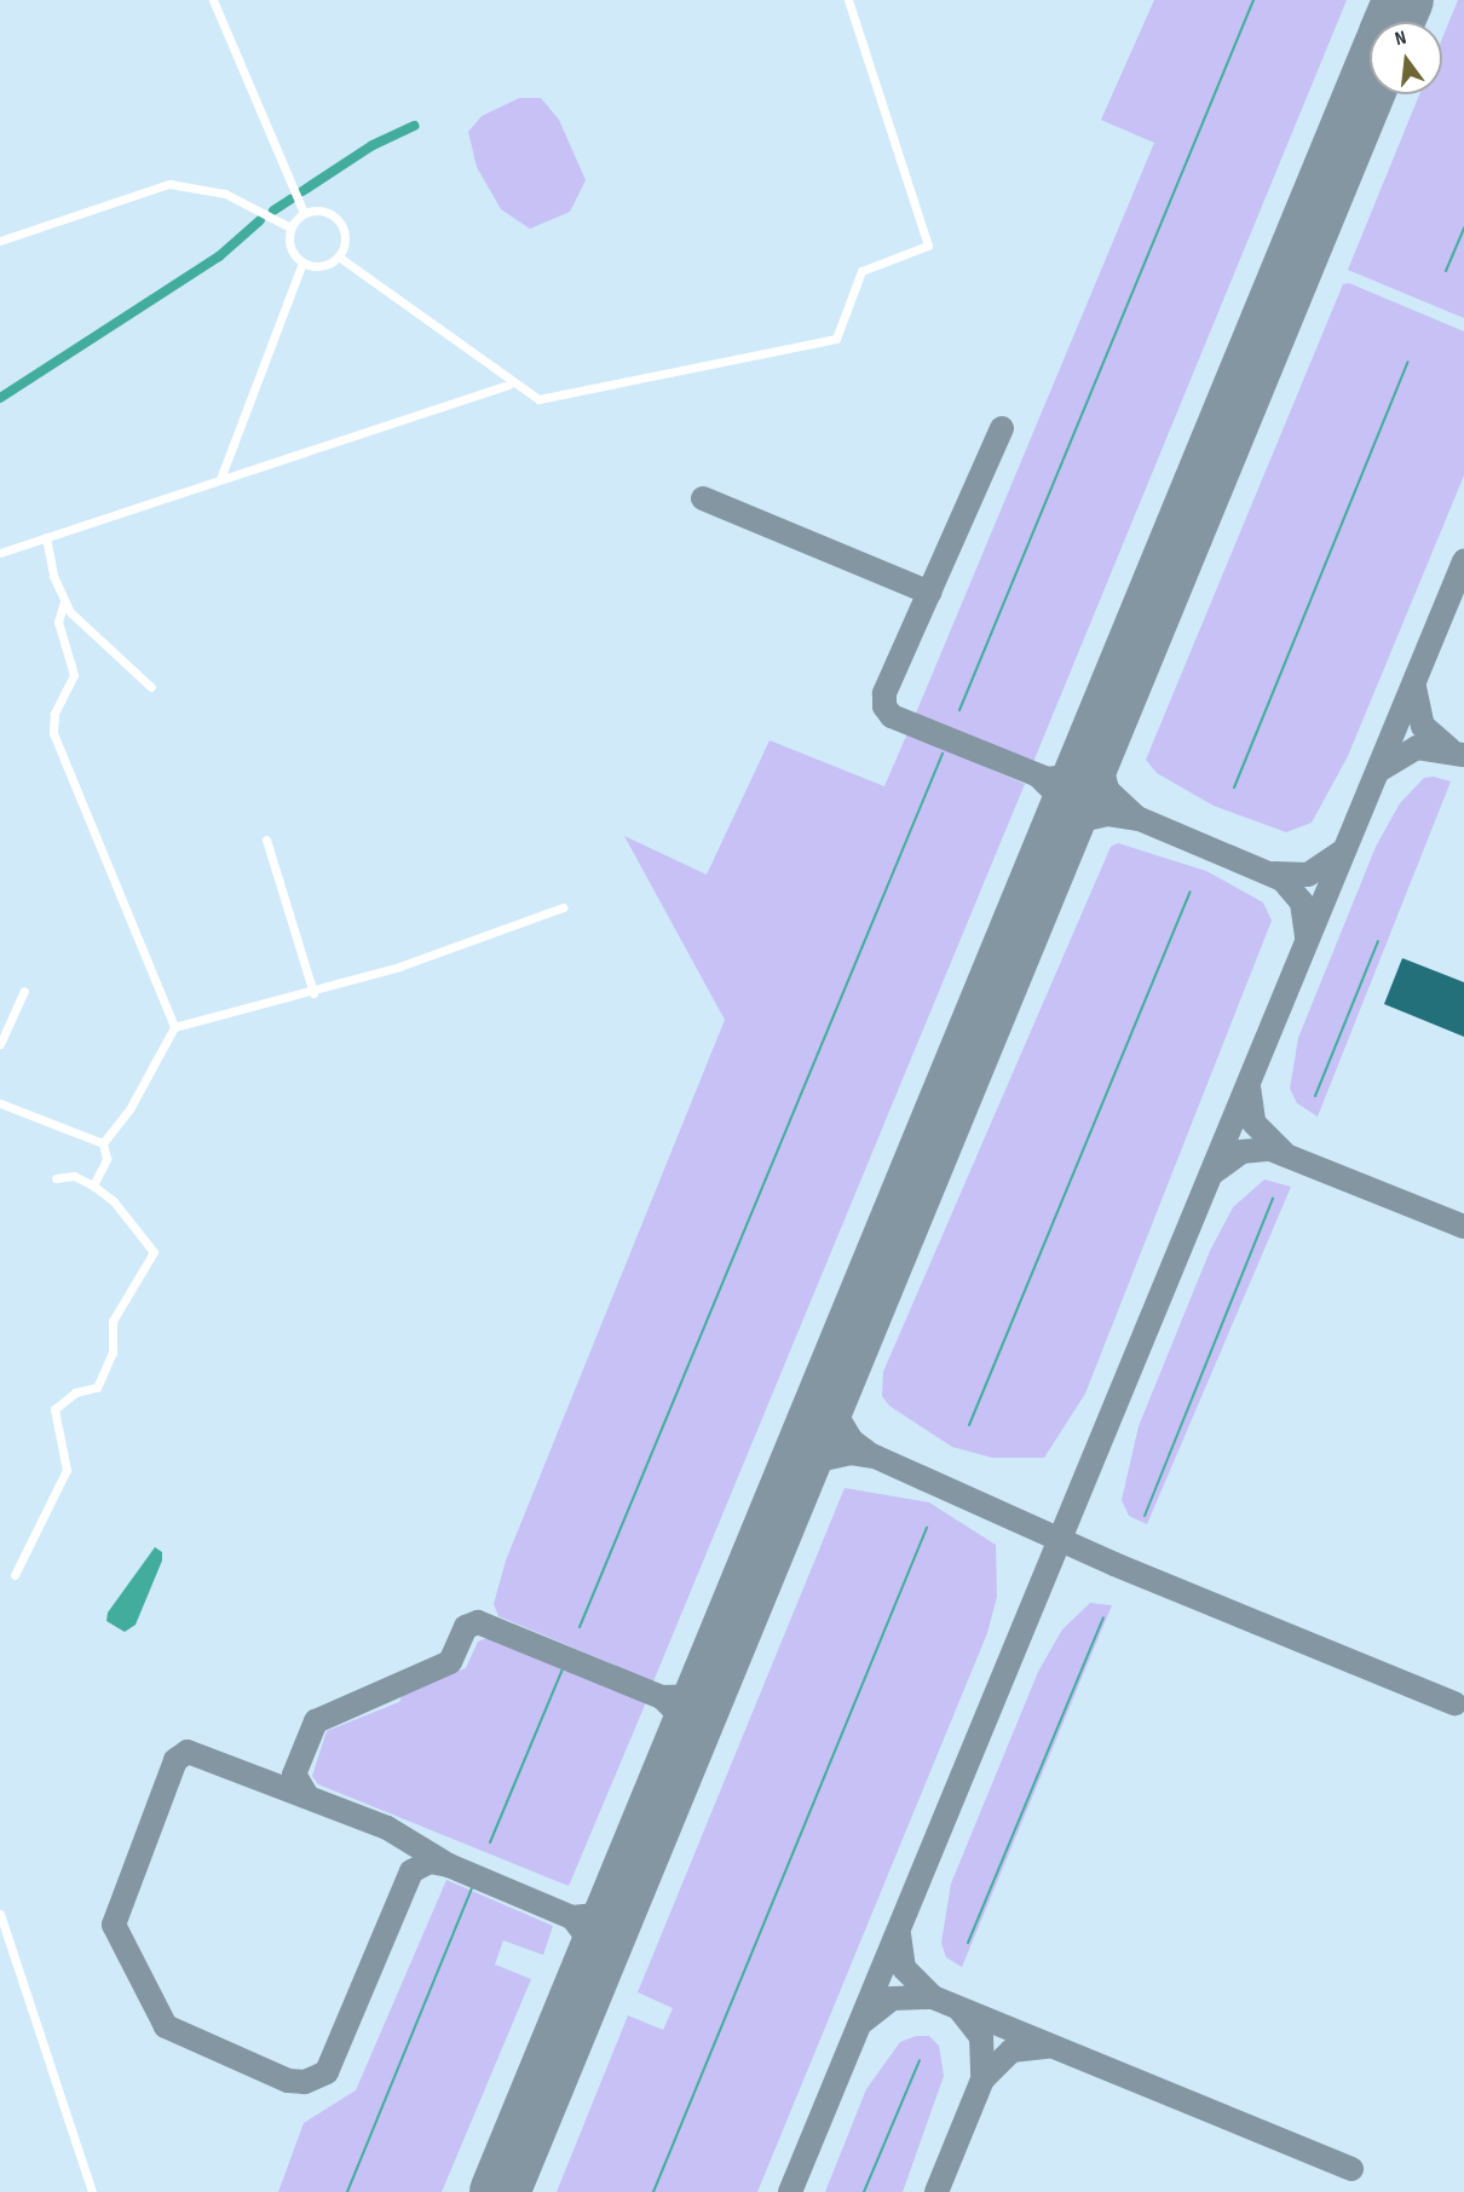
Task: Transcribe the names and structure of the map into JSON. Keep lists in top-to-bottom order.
{
  "north": "top"
}
